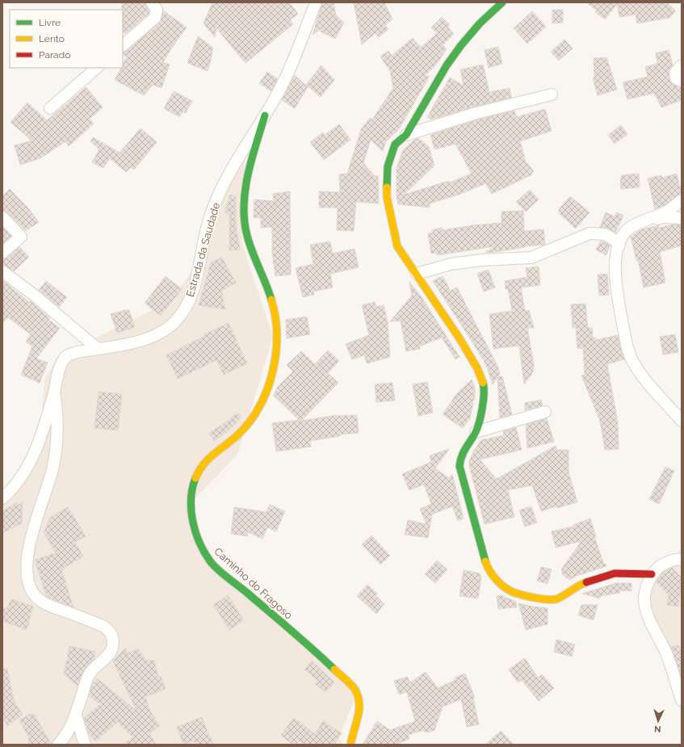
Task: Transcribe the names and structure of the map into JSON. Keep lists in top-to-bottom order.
{
  "streets": {
    "street": ["Estrada da Saudade", "Caminho do Fragoso"]
  },
  "crossings": [
    ["Estrada da Saudade", "Caminho do Fragoso"]
  ],
  "legend": ["Livre", "Lento", "Parado"],
  "north": "bottom"
}
